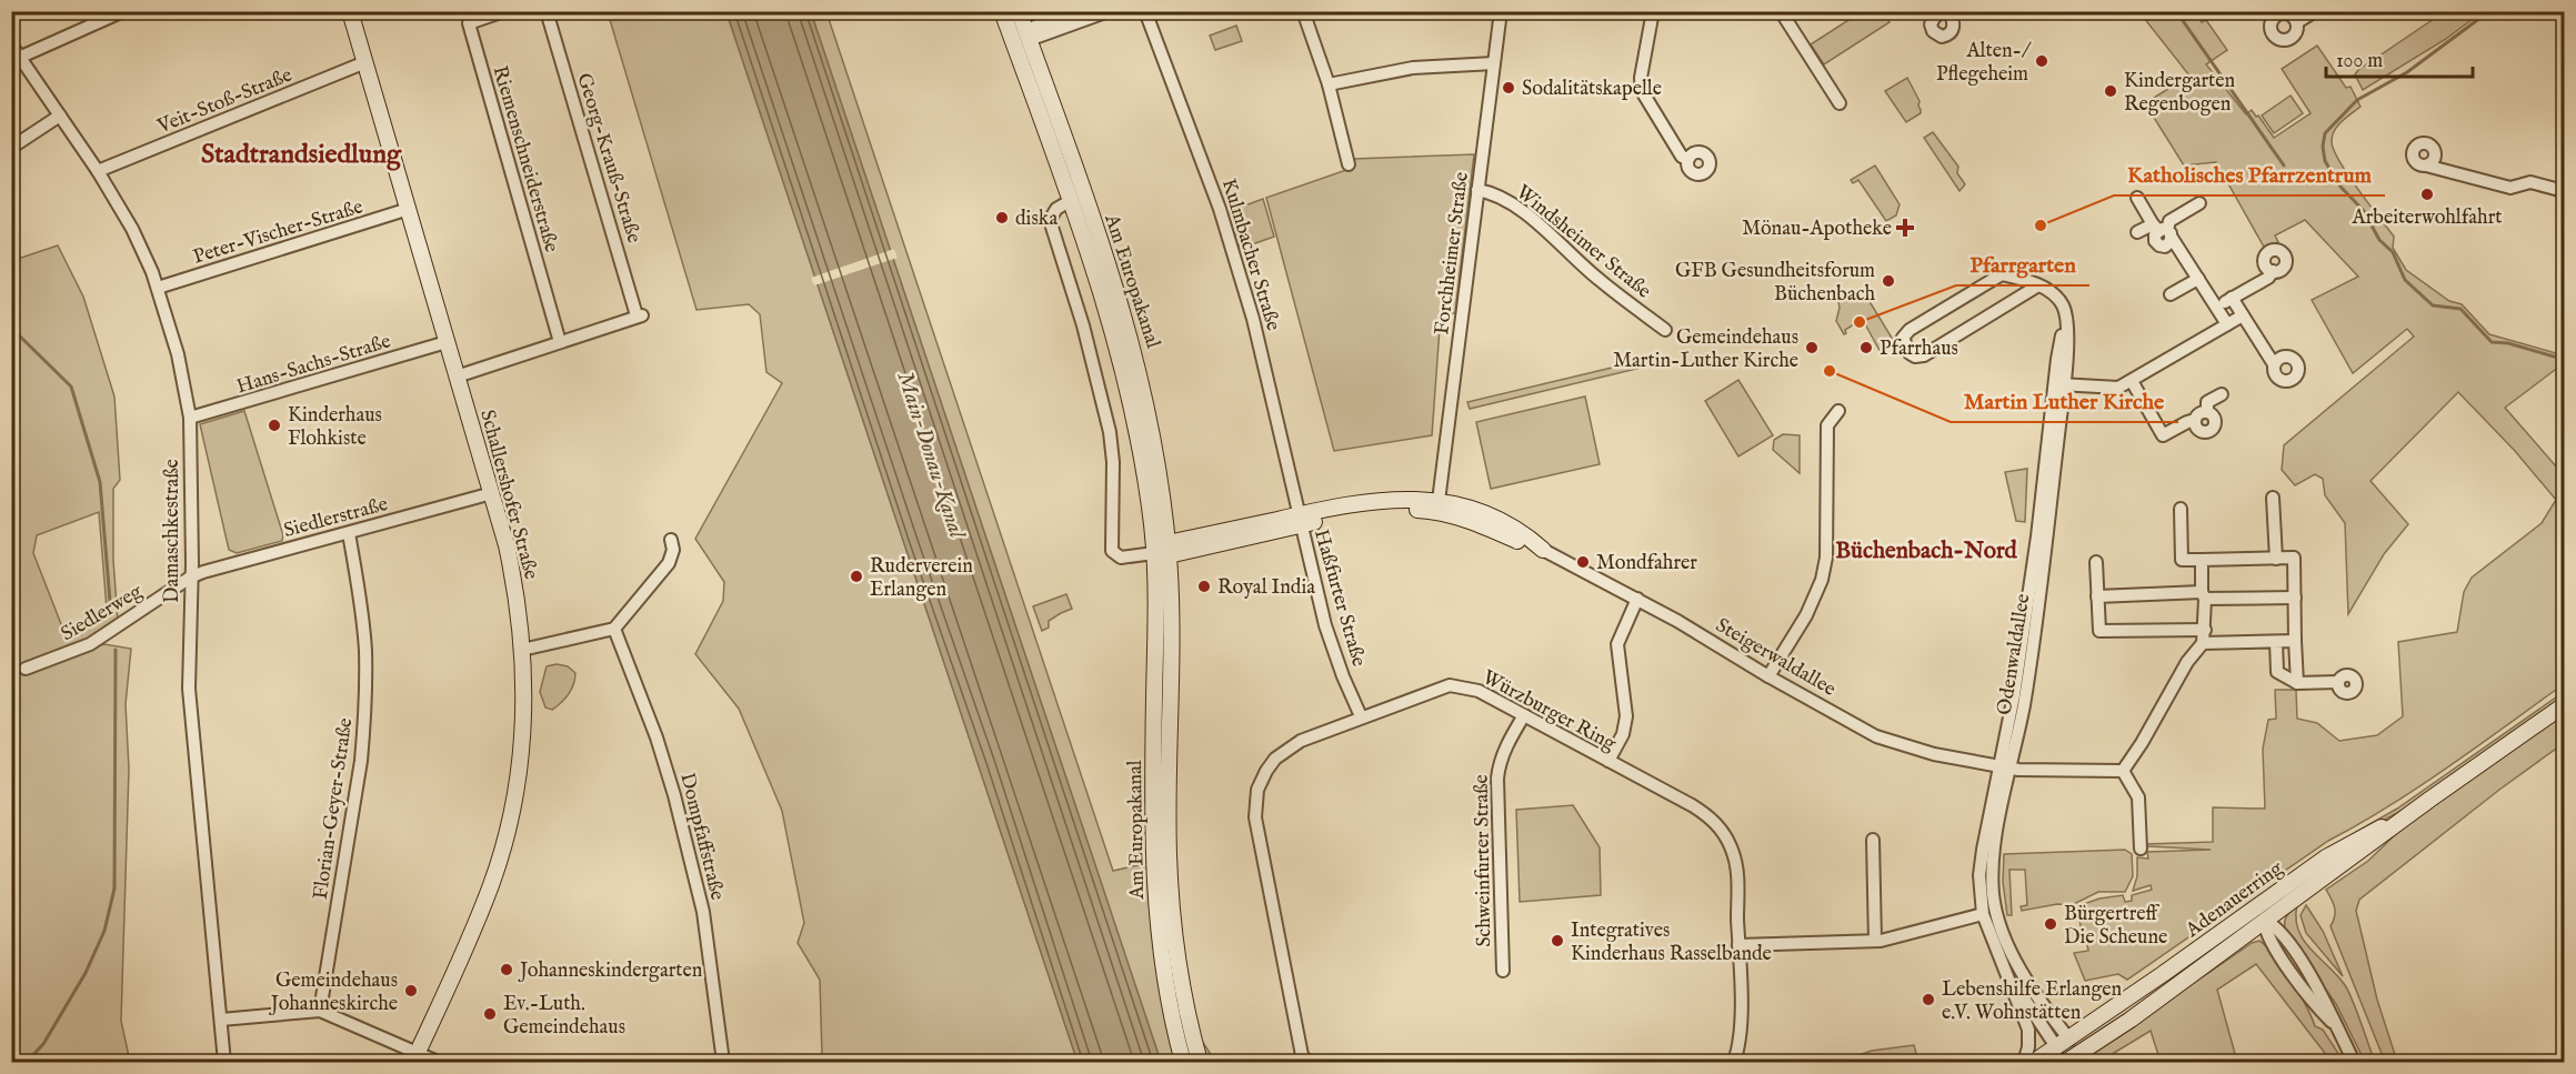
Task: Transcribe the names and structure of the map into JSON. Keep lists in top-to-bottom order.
{
  "streets": {
    "main road": [
      "Am Europakanal",
      "Schallershofer Straße",
      "Steigerwaldallee",
      "Adenauerring"
    ],
    "street": [
      "Veit-Stoß-Straße",
      "Georg-Krauß-Straße",
      "Riemenschneiderstraße",
      "Peter-Vischer-Straße",
      "Windsheimer Straße",
      "Forchheimer Straße",
      "Kulmbacher Straße",
      "Hans-Sachs-Straße",
      "Siedlerstraße",
      "Damaschkestraße",
      "Haßfurter Straße",
      "Siedlerweg",
      "Odenwaldallee",
      "Würzburger Ring",
      "Florian-Geyer-Straße",
      "Dompfaffstraße",
      "Schweinfurter Straße"
    ]
  },
  "crossings": [
    ["Veit-Stoß-Straße", "Schallershofer Straße"],
    ["Veit-Stoß-Straße", "Damaschkestraße"],
    ["Georg-Krauß-Straße", "Riemenschneiderstraße"],
    ["Georg-Krauß-Straße", "Schallershofer Straße"],
    ["Peter-Vischer-Straße", "Schallershofer Straße"],
    ["Peter-Vischer-Straße", "Damaschkestraße"],
    ["Windsheimer Straße", "Forchheimer Straße"],
    ["Forchheimer Straße", "Steigerwaldallee"],
    ["Kulmbacher Straße", "Haßfurter Straße"],
    ["Kulmbacher Straße", "Steigerwaldallee"],
    ["Am Europakanal", "Steigerwaldallee"],
    ["Hans-Sachs-Straße", "Schallershofer Straße"],
    ["Hans-Sachs-Straße", "Damaschkestraße"],
    ["Schallershofer Straße", "Siedlerstraße"],
    ["Siedlerstraße", "Damaschkestraße"],
    ["Siedlerstraße", "Siedlerweg"],
    ["Siedlerstraße", "Florian-Geyer-Straße"],
    ["Damaschkestraße", "Siedlerweg"],
    ["Haßfurter Straße", "Steigerwaldallee"],
    ["Haßfurter Straße", "Würzburger Ring"],
    ["Odenwaldallee", "Steigerwaldallee"],
    ["Odenwaldallee", "Adenauerring"],
    ["Würzburger Ring", "Schweinfurter Straße"]
  ],
  "districts": ["Stadtrandsiedlung", "Büchenbach-Nord"],
  "water": ["Main-Donau-Kanal"],
  "places": {
    "other": [
      "Alten-/ Pflegeheim",
      "Sodalitätskapelle",
      "Kindergarten Regenbogen",
      "Arbeiterwohlfahrt",
      "diska",
      "Katholisches Pfarrzentrum",
      "GFB Gesundheitsforum Büchenbach",
      "Pfarrgarten",
      "Gemeindehaus Martin-Luther Kirche",
      "Pfarrhaus",
      "Martin Luther Kirche",
      "Kinderhaus Flohkiste",
      "Mondfahrer",
      "Ruderverein Erlangen",
      "Royal India",
      "Bürgertreff Die Scheune",
      "Integratives Kinderhaus Rasselbande",
      "Johanneskindergarten",
      "Gemeindehaus Johanneskirche",
      "Lebenshilfe Erlangen e.V. Wohnstätten",
      "Ev.-Luth. Gemeindehaus"
    ],
    "health": ["Mönau-Apotheke"]
  },
  "scale_bar": "100 m"
}
